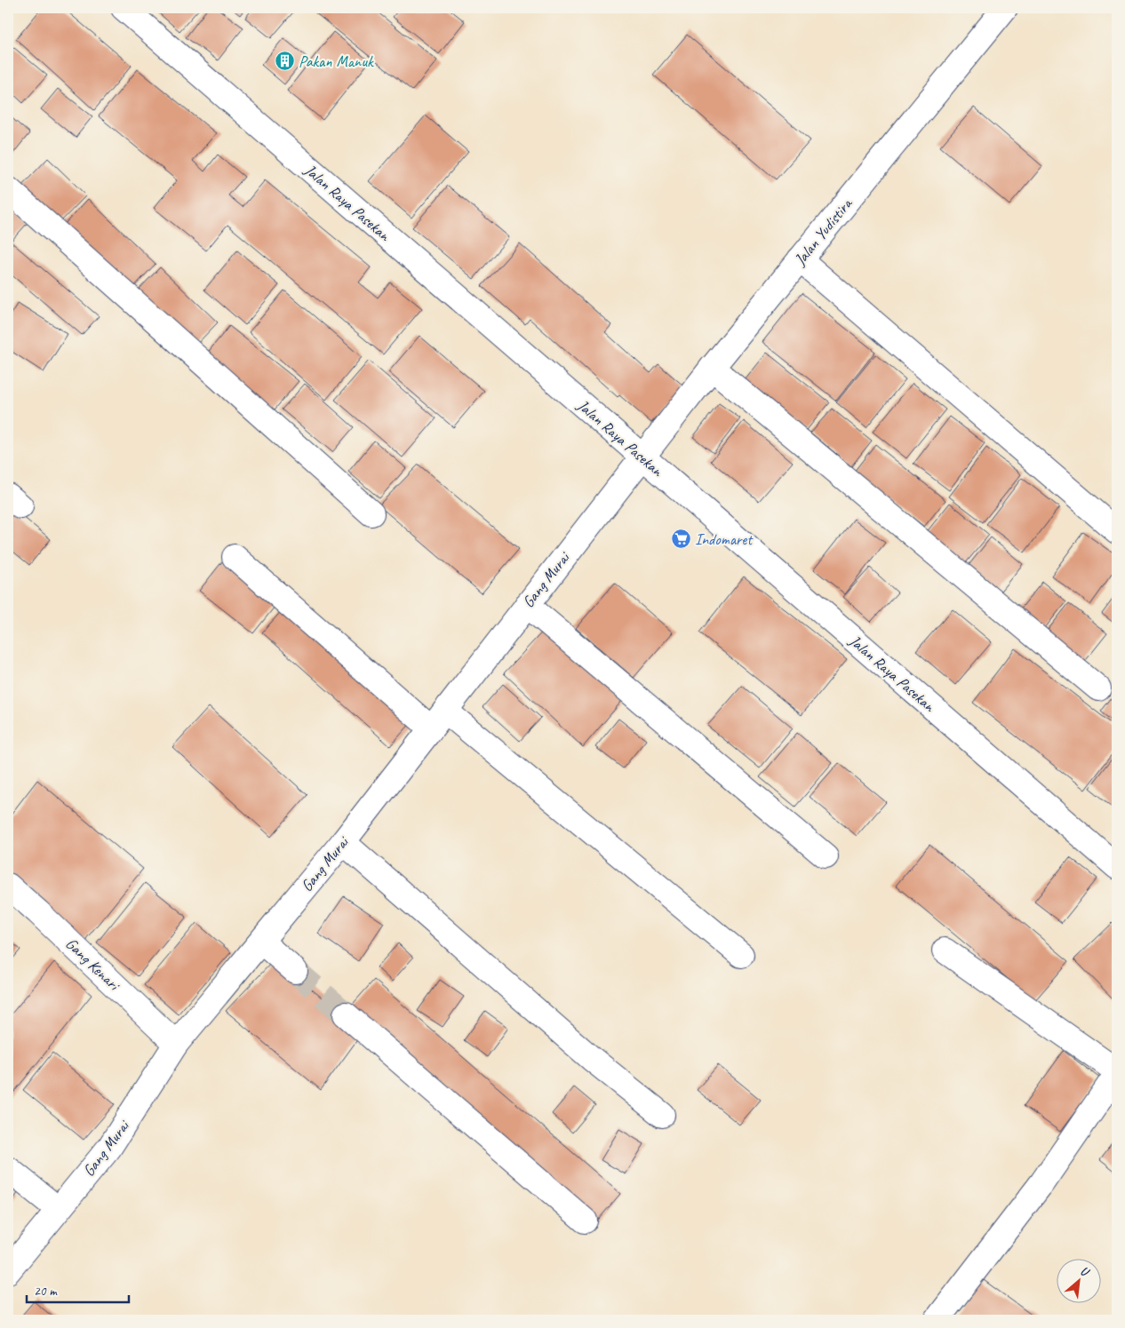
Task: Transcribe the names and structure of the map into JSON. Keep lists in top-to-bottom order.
{
  "streets": {
    "street": [
      "Jalan Raya Pasekan",
      "Jalan Yudistira",
      "Gang Murai",
      "Gang Kenari"
    ]
  },
  "crossings": [
    ["Jalan Raya Pasekan", "Jalan Yudistira"],
    ["Jalan Raya Pasekan", "Gang Murai"],
    ["Jalan Yudistira", "Gang Murai"],
    ["Gang Murai", "Gang Kenari"]
  ],
  "places": {
    "building": ["Pakan Manuk"],
    "supermarket": ["Indomaret"]
  },
  "scale_bar": "20 m",
  "north": "top right"
}
